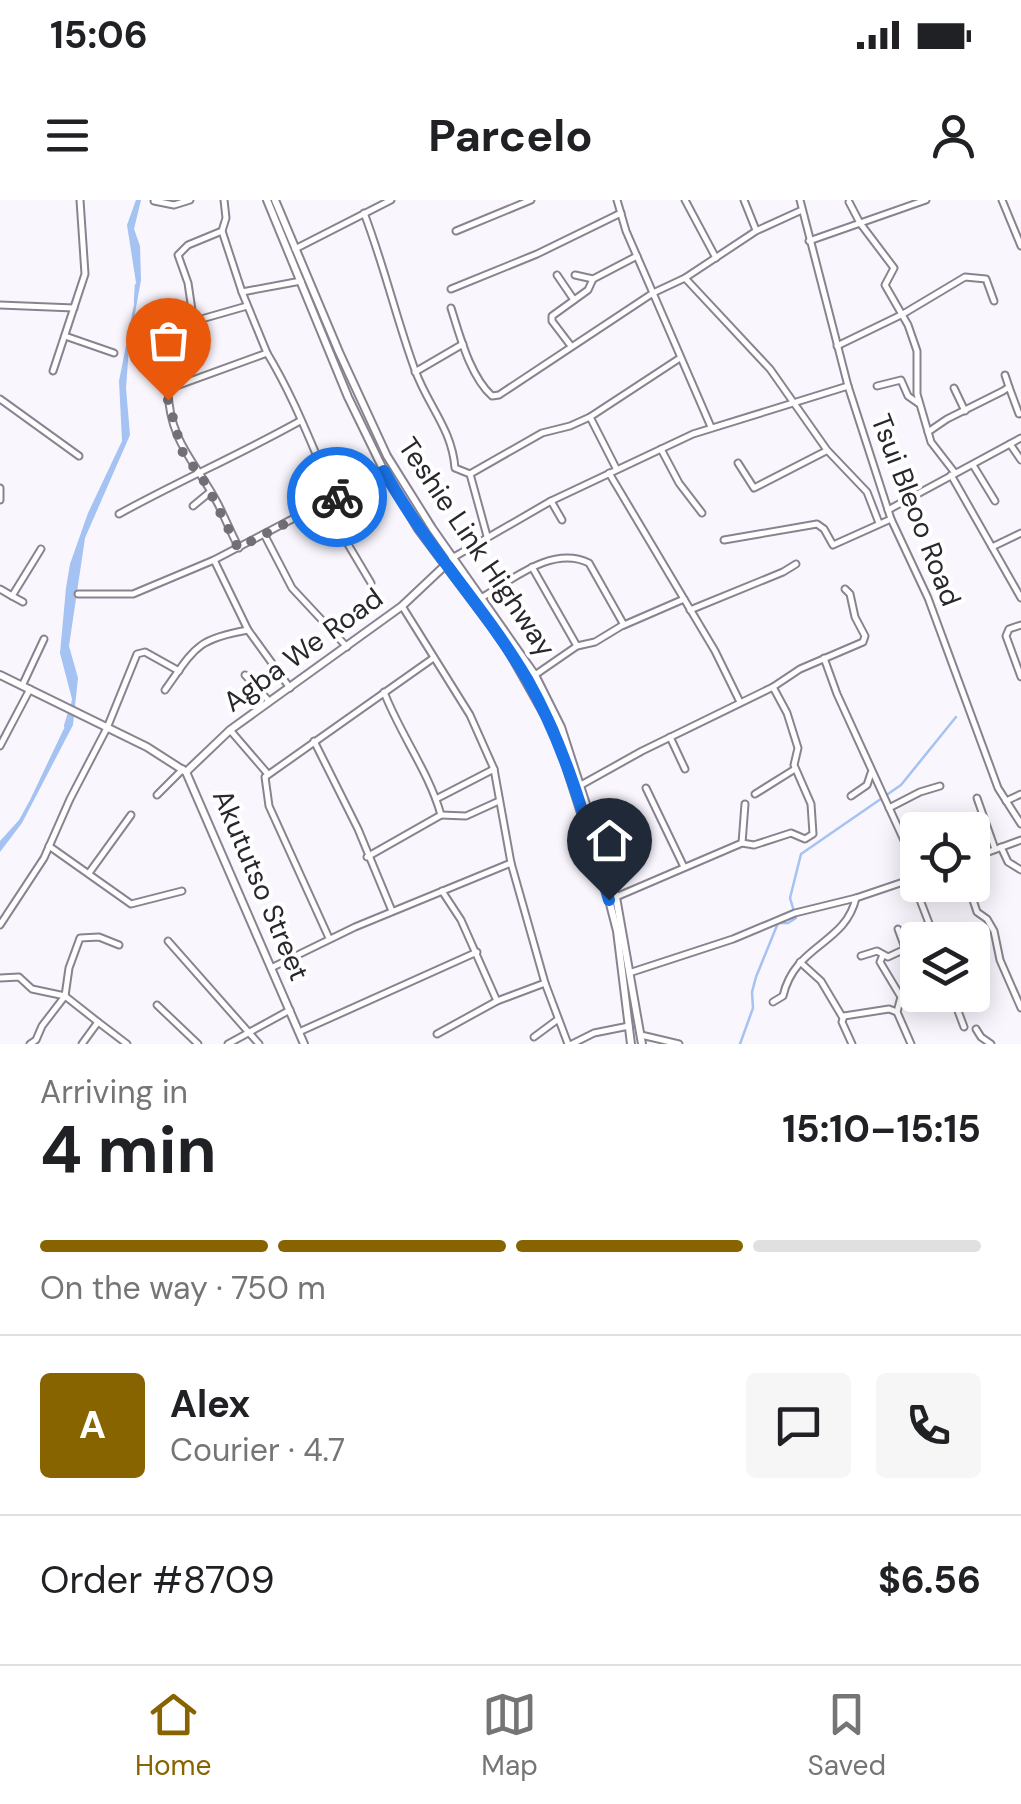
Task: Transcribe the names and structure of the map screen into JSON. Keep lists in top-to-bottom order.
{
  "streets": {
    "main road": ["Teshie Link Highway", "Agba We Road", "Akututso Street"],
    "street": ["Tsui Bleoo Road"]
  },
  "crossings": [
    ["Teshie Link Highway", "Agba We Road"],
    ["Agba We Road", "Akututso Street"]
  ],
  "page": {
    "status": "15:06",
    "header": "Parcelo",
    "heading": ["4 min", "Arriving in", "15:10–15:15"],
    "panel": [
      "Alex",
      "Courier · 4.7",
      "Order #8709",
      "$6.56"
    ],
    "bar": "On the way · 750 m",
    "round": "A",
    "tabs": ["Home", "Map", "Saved"]
  }
}
